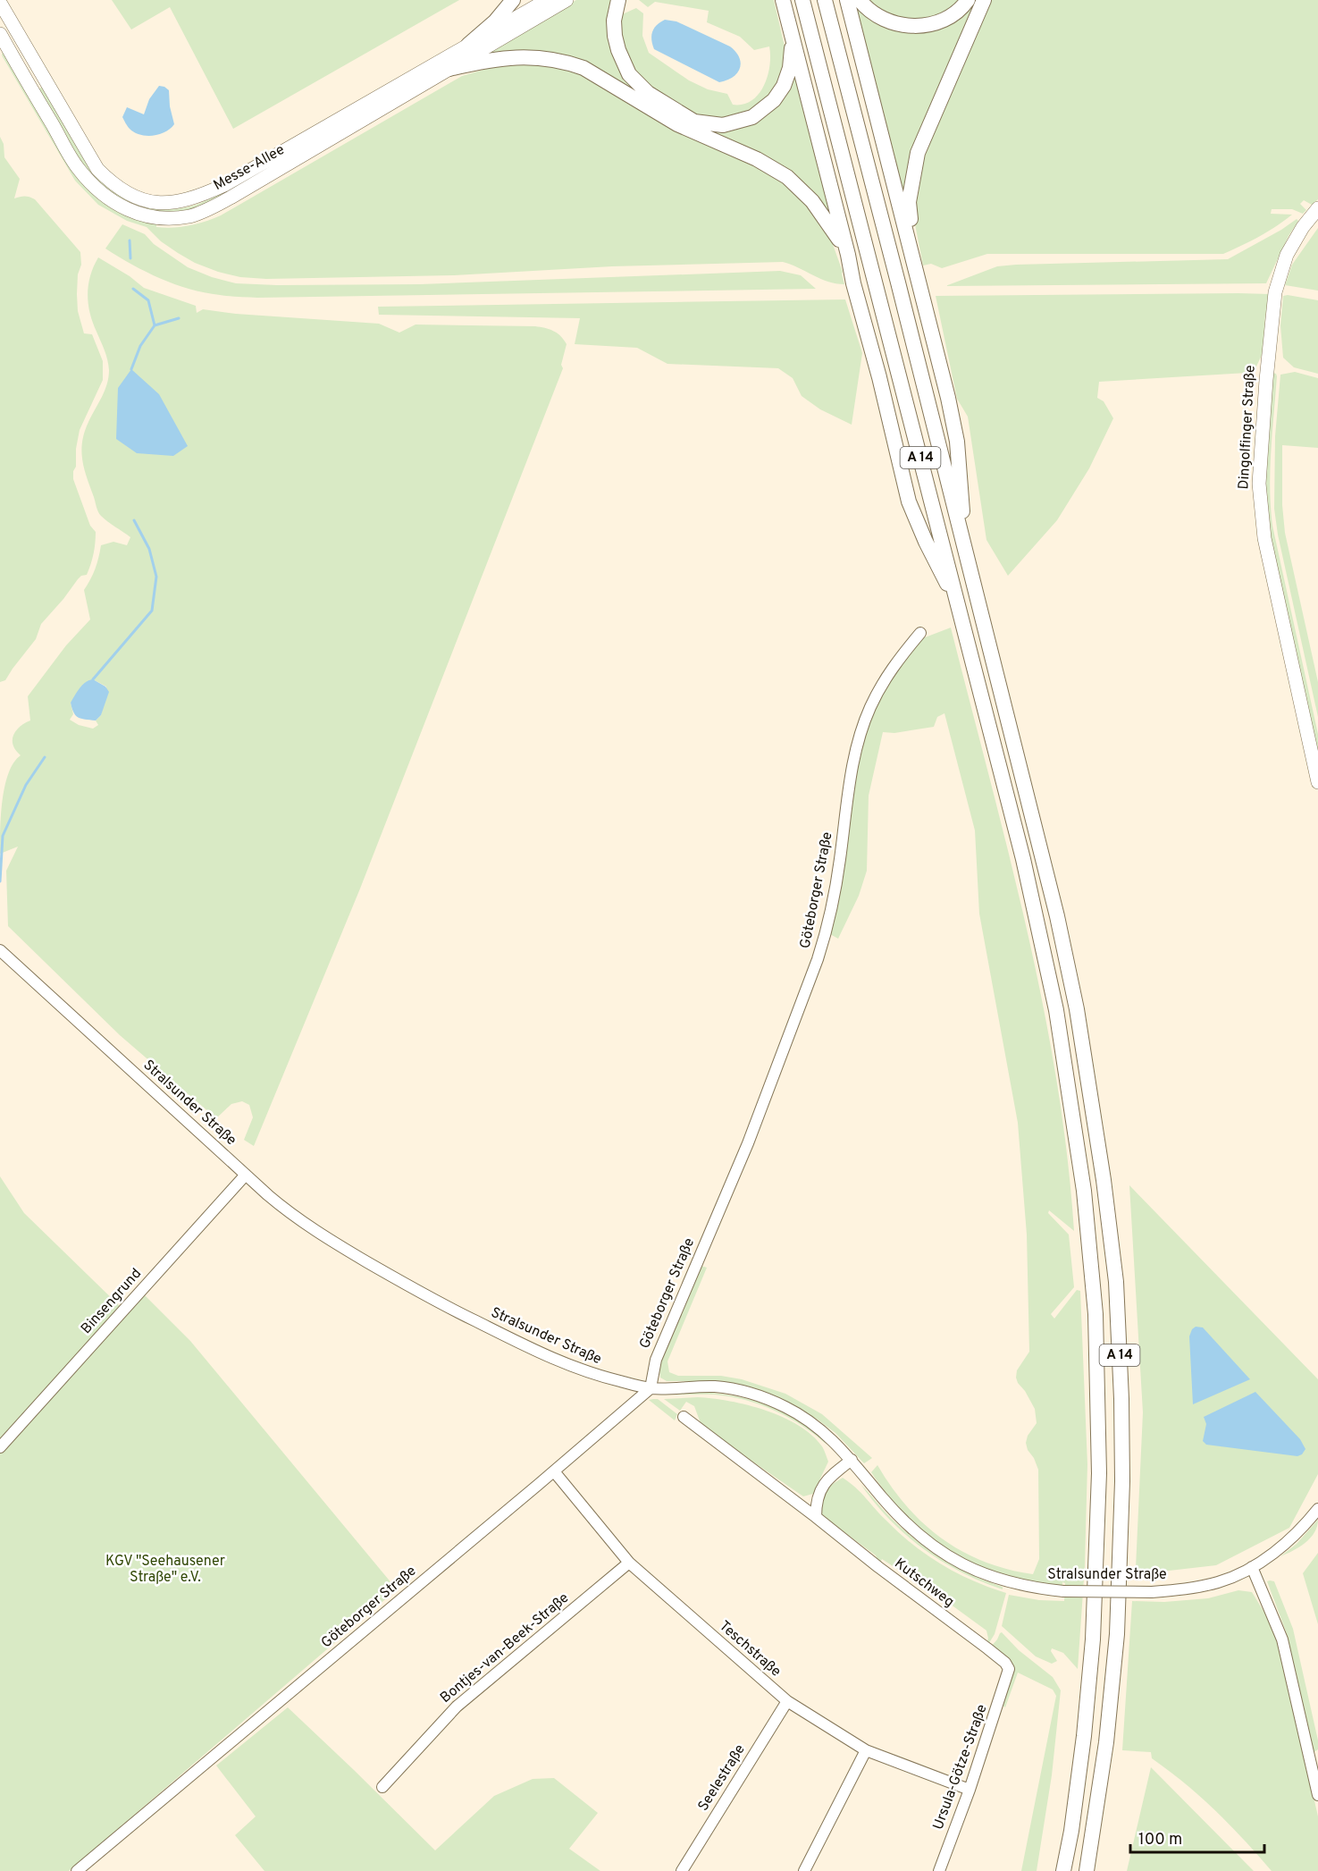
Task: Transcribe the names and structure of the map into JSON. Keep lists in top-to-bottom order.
{
  "streets": {
    "highway": ["A 14"],
    "main road": ["Messe-Allee", "Dingolfinger Straße"],
    "street": [
      "Göteborger Straße",
      "Stralsunder Straße",
      "Binsengrund",
      "Kutschweg",
      "Bontjes-van-Beek-Straße",
      "Teschstraße",
      "Ursula-Götze-Straße",
      "Seelestraße"
    ]
  },
  "crossings": [
    ["Göteborger Straße", "Stralsunder Straße"],
    ["Göteborger Straße", "Teschstraße"],
    ["Stralsunder Straße", "Binsengrund"],
    ["Kutschweg", "Ursula-Götze-Straße"],
    ["Bontjes-van-Beek-Straße", "Teschstraße"],
    ["Teschstraße", "Ursula-Götze-Straße"],
    ["Teschstraße", "Seelestraße"]
  ],
  "parks": ["KGV \"Seehausener Straße\" e.V."],
  "scale_bar": "100 m"
}
